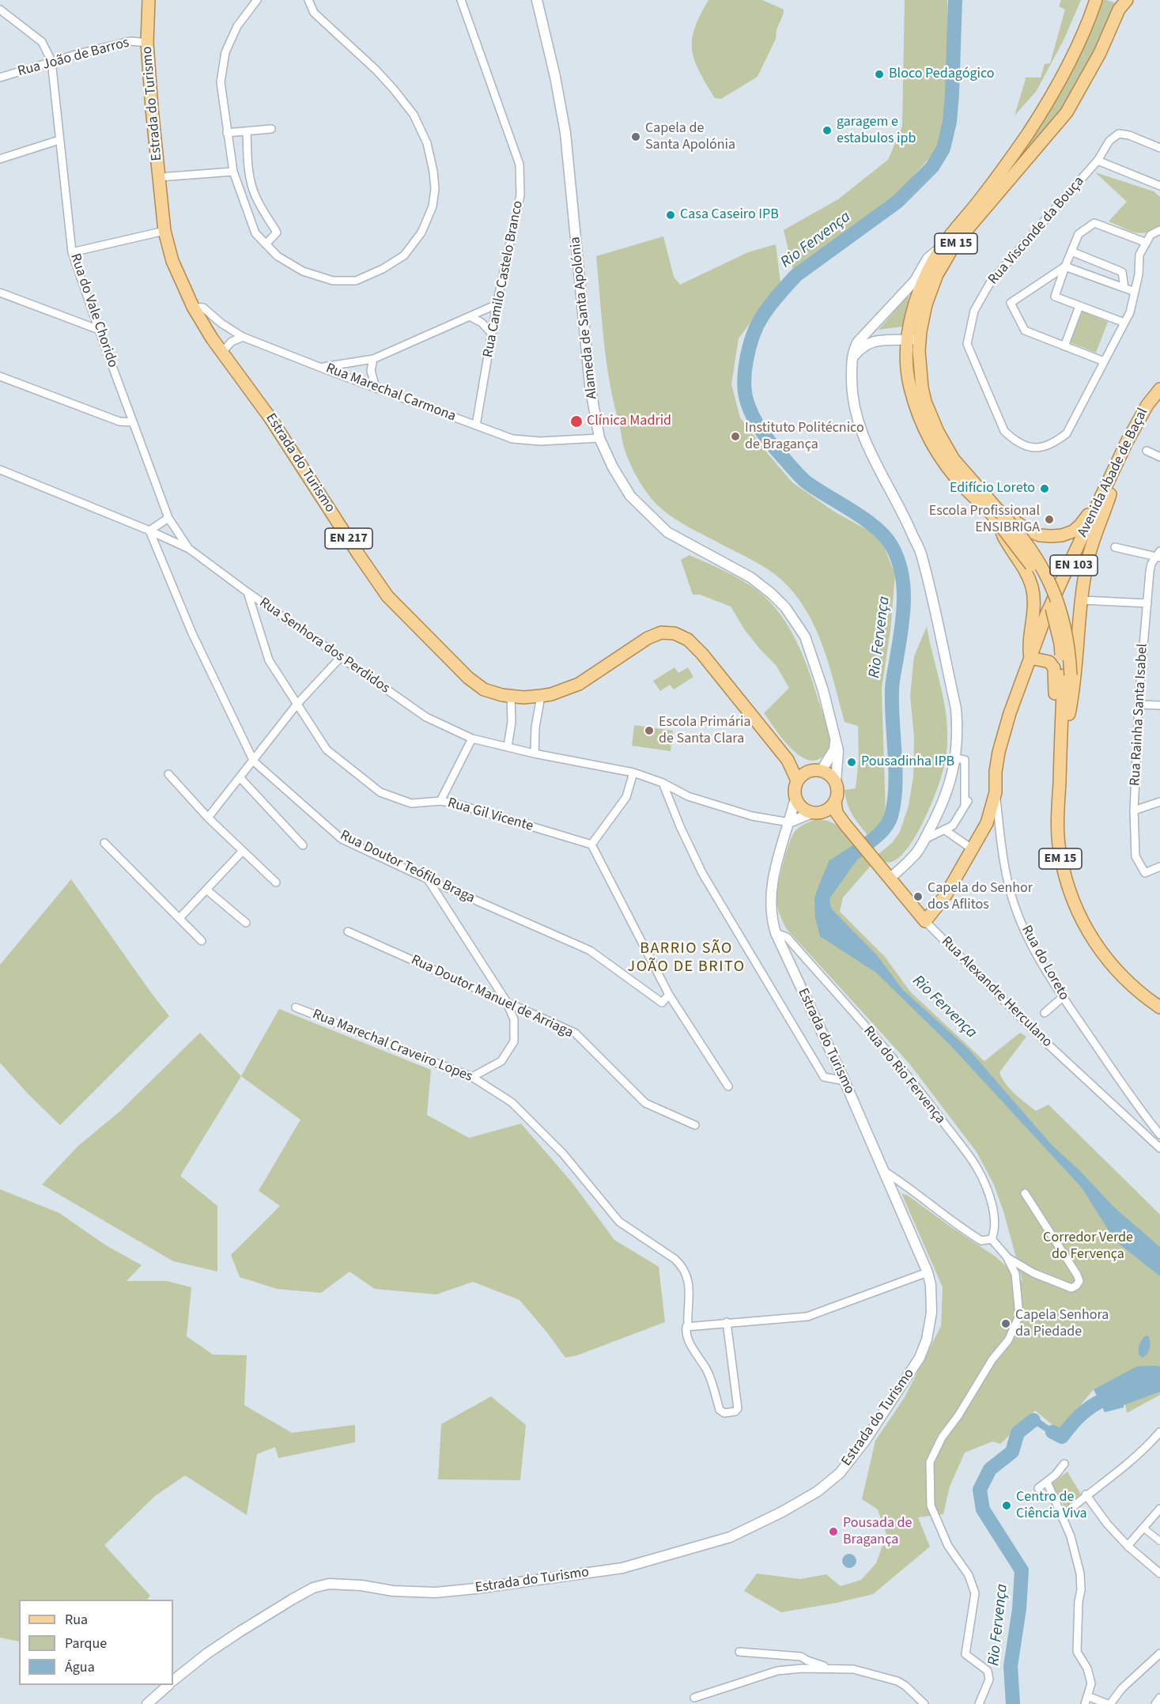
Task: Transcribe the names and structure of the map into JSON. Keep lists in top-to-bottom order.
{
  "streets": {
    "main road": [
      "Estrada do Turismo",
      "EM 15",
      "Avenida Abade de Baçal",
      "EN 217",
      "EN 103",
      "Rua do Loreto",
      "Rua Alexandre Herculano"
    ],
    "street": [
      "Rua João de Barros",
      "Rua Visconde da Bouça",
      "Rua Camilo Castelo Branco",
      "Rua do Vale Chorido",
      "Alameda de Santa Apolónia",
      "Rua Marechal Carmona",
      "Rua Senhora dos Perdidos",
      "Rua Rainha Santa Isabel",
      "Rua Gil Vicente",
      "Rua Doutor Teófilo Braga",
      "Rua Doutor Manuel de Arriaga",
      "Rua Marechal Craveiro Lopes",
      "Rua do Rio Fervença"
    ]
  },
  "crossings": [
    ["Rua João de Barros", "Estrada do Turismo"],
    ["Rua João de Barros", "Rua do Vale Chorido"],
    ["Estrada do Turismo", "Alameda de Santa Apolónia"],
    ["Estrada do Turismo", "Rua Marechal Carmona"],
    ["Estrada do Turismo", "Rua Senhora dos Perdidos"],
    ["Estrada do Turismo", "Rua Alexandre Herculano"],
    ["Estrada do Turismo", "Rua do Rio Fervença"],
    ["Rua Camilo Castelo Branco", "Rua Marechal Carmona"],
    ["Rua do Vale Chorido", "Rua Senhora dos Perdidos"],
    ["Alameda de Santa Apolónia", "Rua Marechal Carmona"],
    ["Alameda de Santa Apolónia", "Rua Alexandre Herculano"],
    ["Avenida Abade de Baçal", "Rua do Loreto"],
    ["EN 103", "Rua do Loreto"],
    ["EN 103", "Rua Alexandre Herculano"],
    ["Rua Senhora dos Perdidos", "Rua Gil Vicente"],
    ["Rua Senhora dos Perdidos", "Rua Doutor Teófilo Braga"]
  ],
  "districts": ["BARRIO SÃO JOÃO DE BRITO"],
  "water": ["Rio Fervença"],
  "parks": ["Corredor Verde do Fervença"],
  "places": [
    "Bloco Pedagógico",
    "garagem e estabulos ipb",
    "Capela de Santa Apolónia",
    "Casa Caseiro IPB",
    "Clínica Madrid",
    "Instituto Politécnico de Bragança",
    "Edifício Loreto",
    "Escola Profissional ENSIBRIGA",
    "Escola Primária de Santa Clara",
    "Pousadinha IPB",
    "Capela do Senhor dos Aflitos",
    "Capela Senhora da Piedade",
    "Centro de Ciência Viva",
    "Pousada de Bragança"
  ],
  "legend": ["Rua", "Parque", "Água"]
}
